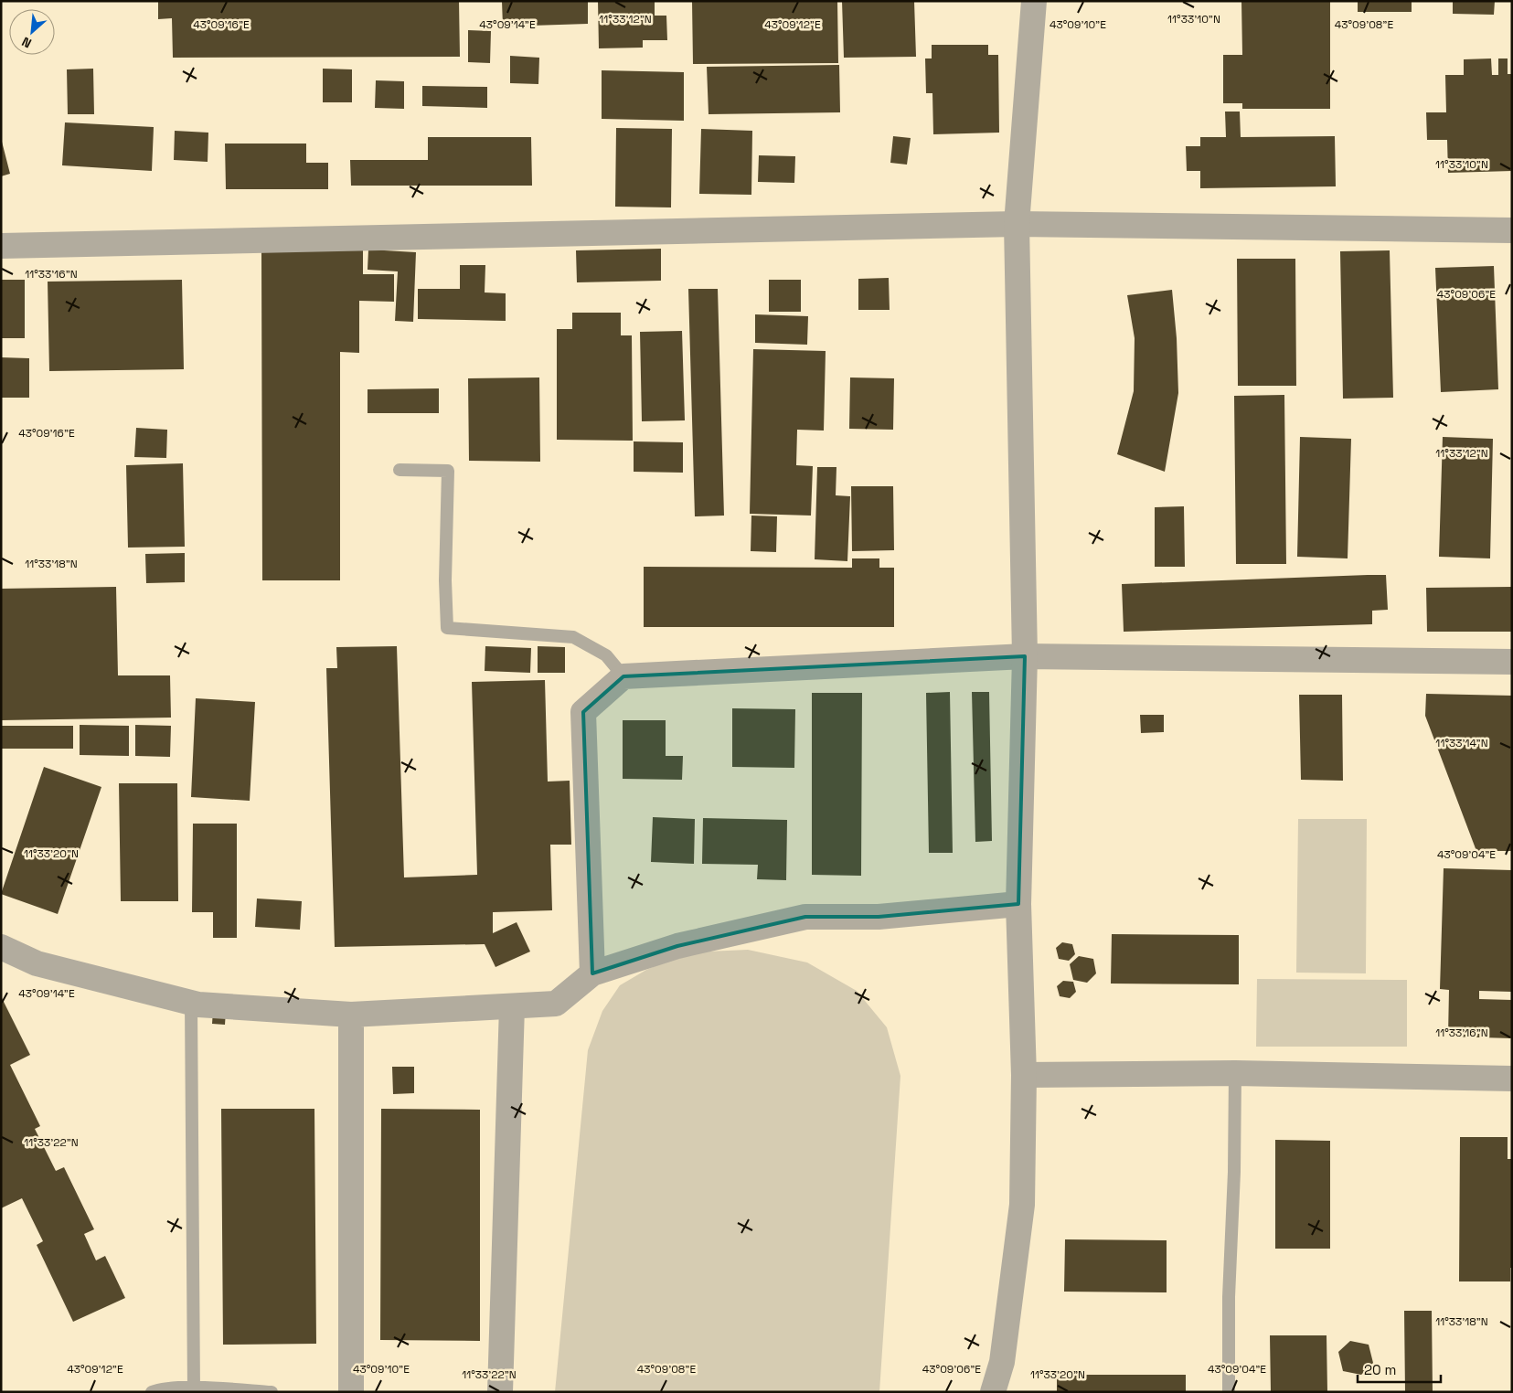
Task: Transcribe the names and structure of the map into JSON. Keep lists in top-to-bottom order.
{
  "scale_bar": "20 m",
  "north": "bottom left",
  "coordinates": [
    "11°33'12\"N",
    "11°33'10\"N",
    "43°09'16\"E",
    "43°09'14\"E",
    "43°09'12\"E",
    "43°09'10\"E",
    "43°09'08\"E",
    "11°33'16\"N",
    "43°09'06\"E",
    "11°33'18\"N",
    "11°33'14\"N",
    "11°33'20\"N",
    "43°09'04\"E",
    "11°33'22\"N"
  ]
}
